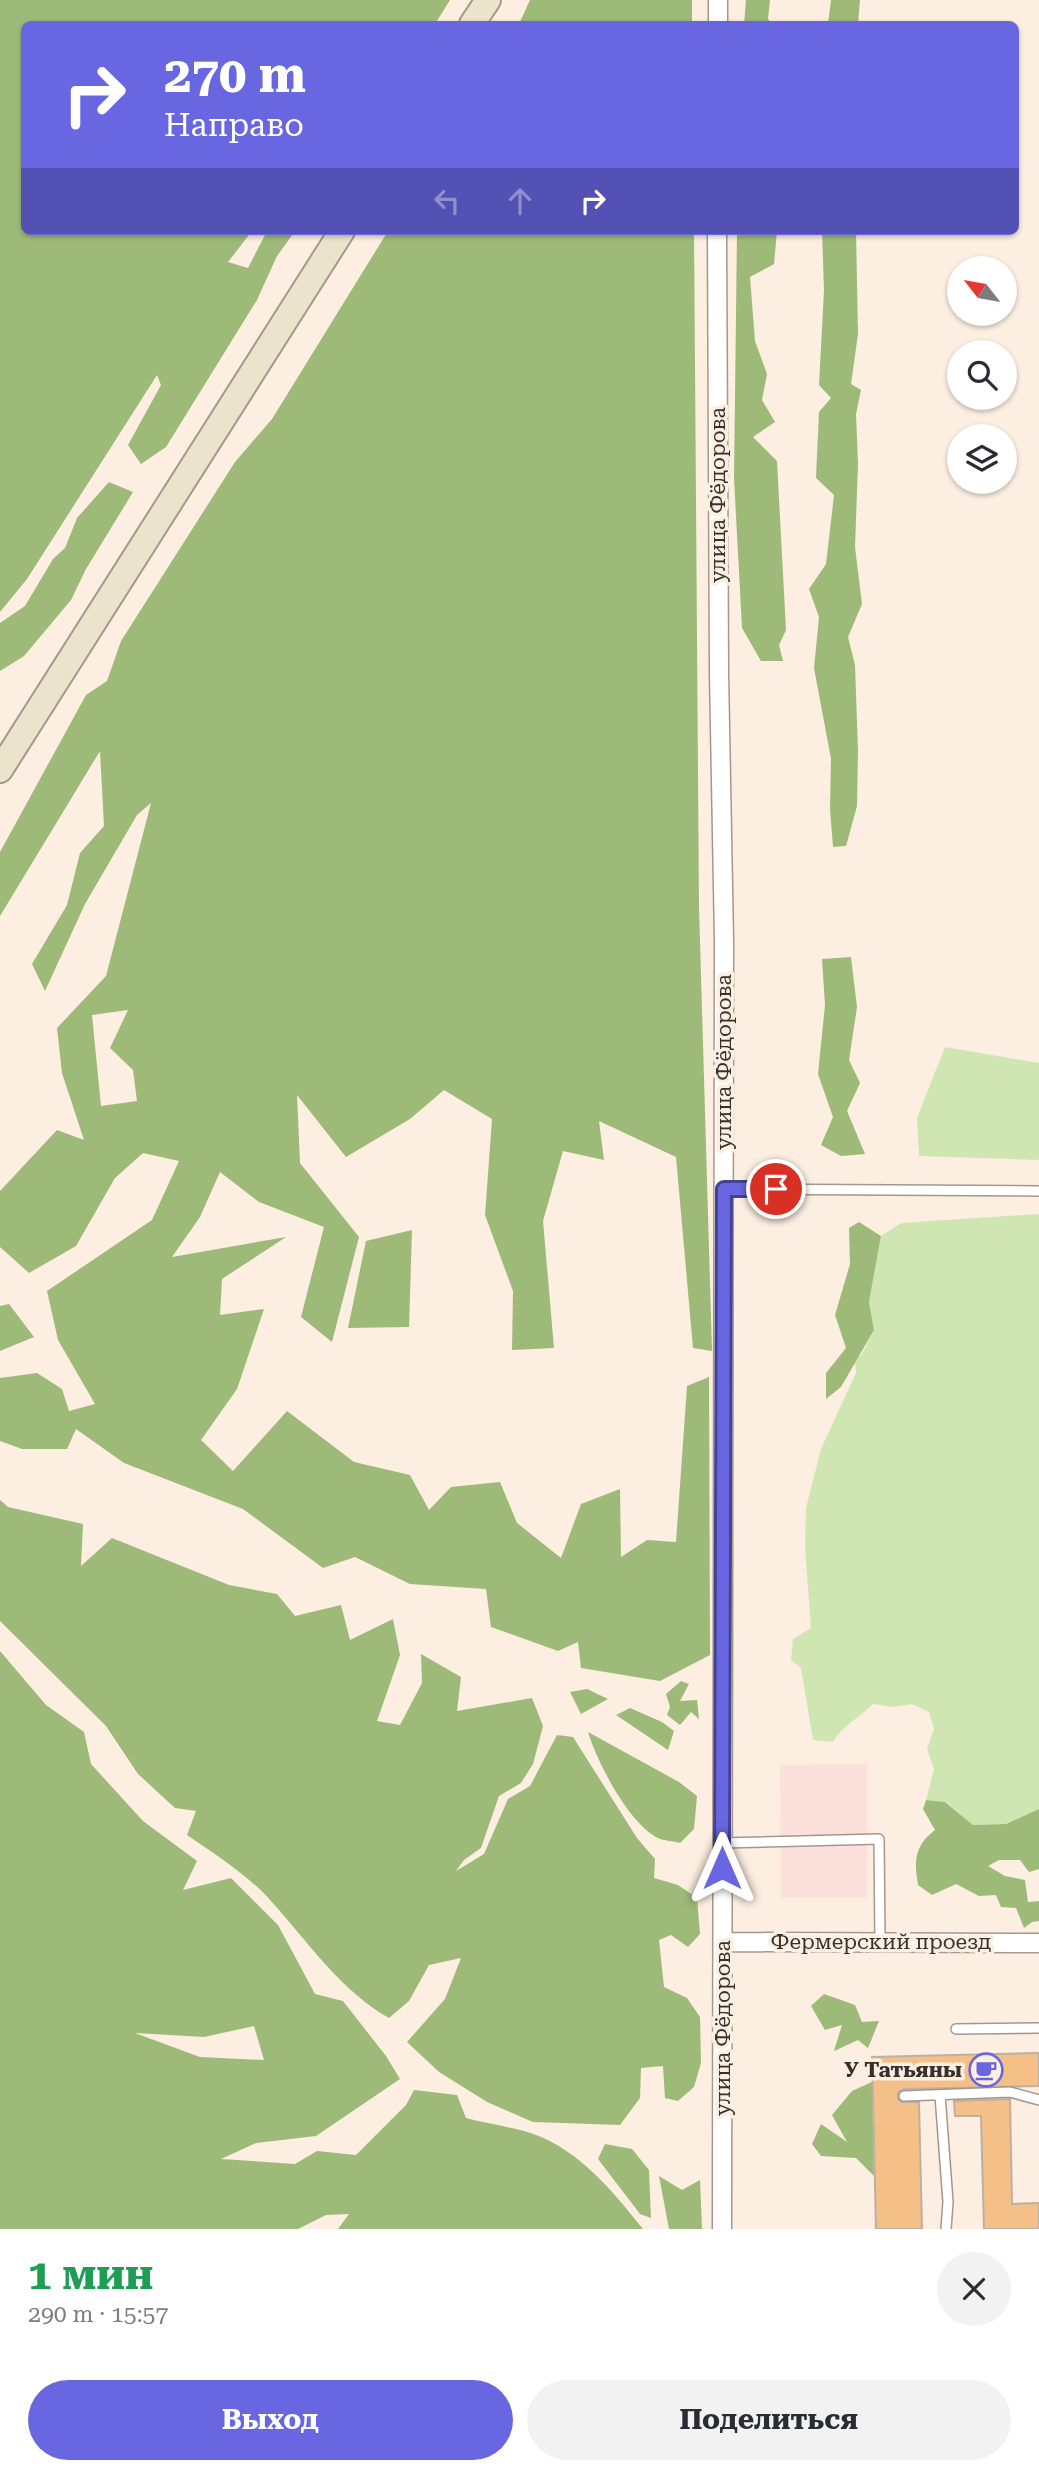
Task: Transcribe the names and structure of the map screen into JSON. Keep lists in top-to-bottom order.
{
  "streets": {
    "street": ["улица Фёдорова", "Фермерский проезд"]
  },
  "crossings": [
    ["улица Фёдорова", "Фермерский проезд"]
  ],
  "places": {
    "cafe": ["У Татьяны"]
  },
  "north": "top left",
  "page": {
    "turn": ["270 m", "Направо"],
    "heading": ["1 мин", "290 m · 15:57"],
    "buttons": ["Выход", "Поделиться"]
  }
}
